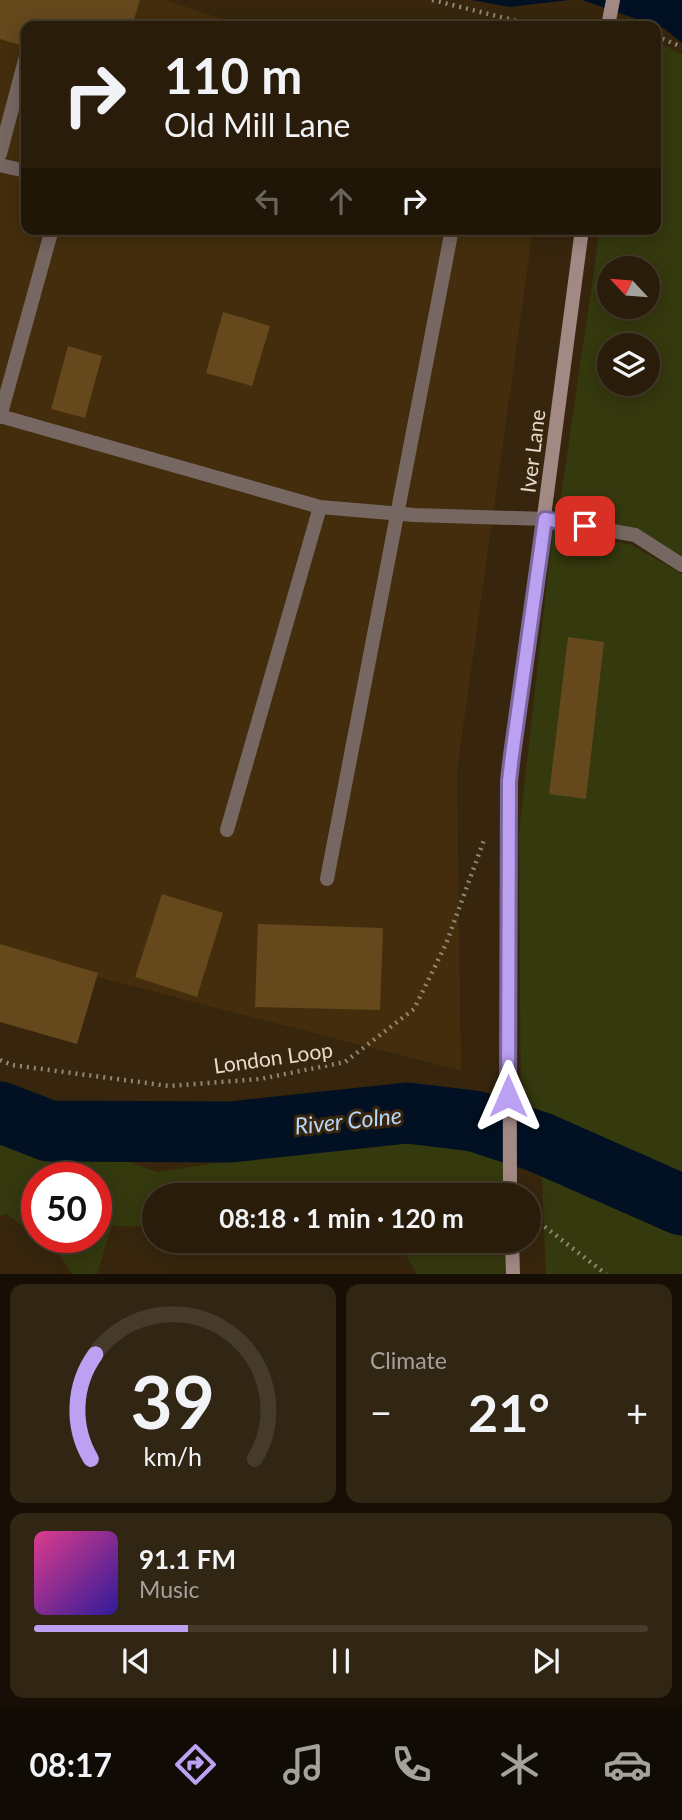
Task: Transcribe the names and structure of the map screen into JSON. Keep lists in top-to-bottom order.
{
  "streets": {
    "main road": ["Iver Lane"],
    "path": ["London Loop"]
  },
  "water": ["River Colne"],
  "north": "top left",
  "page": {
    "turn": ["110 m", "Old Mill Lane"],
    "limit": "50",
    "trip": "08:18 · 1 min · 120 m",
    "tile": "Climate",
    "heat": ["−", "21°", "+"],
    "song": ["91.1 FM", "Music"],
    "tabs": "08:17",
    "gauge": ["39", "km/h"]
  }
}
